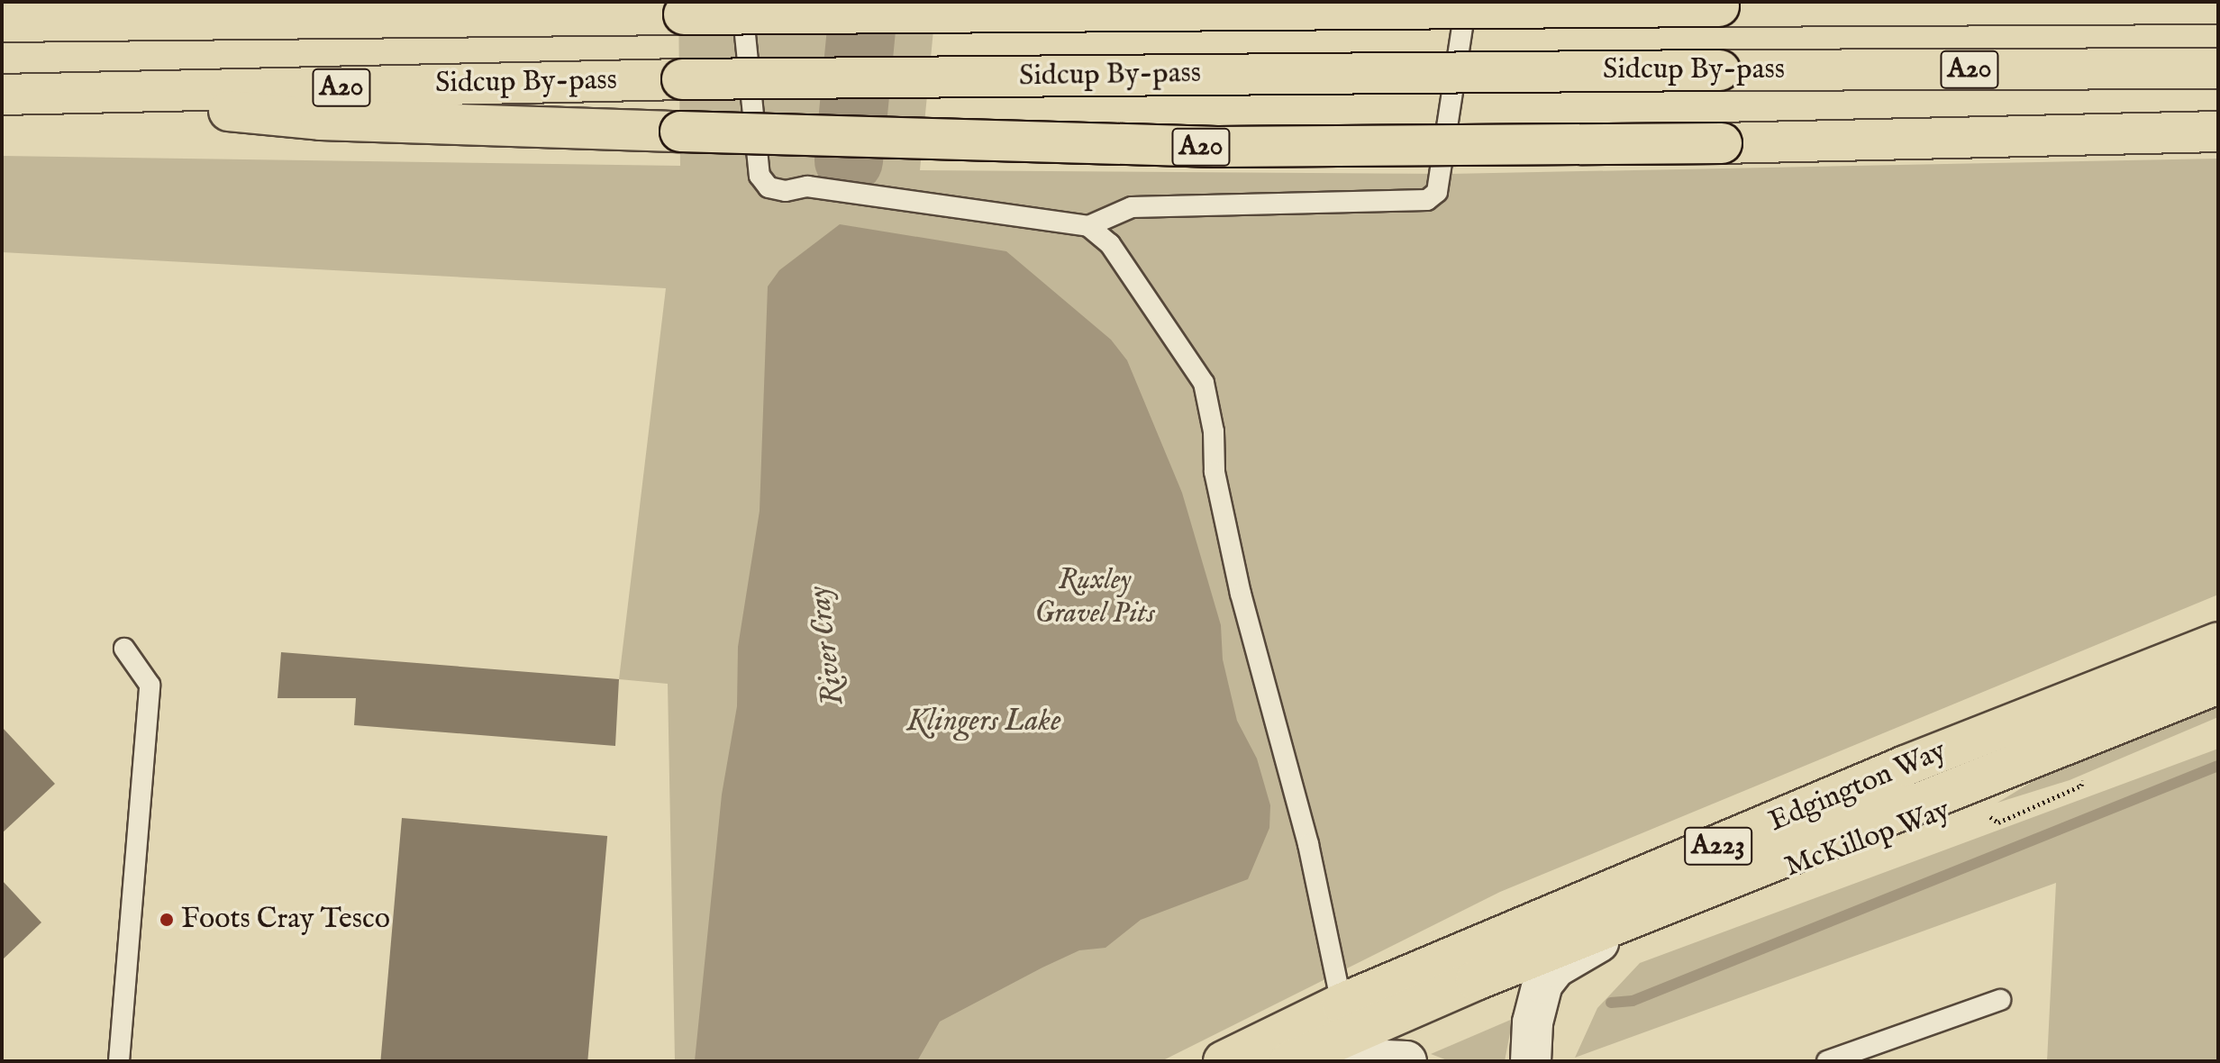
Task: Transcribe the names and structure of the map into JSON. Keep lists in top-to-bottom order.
{
  "streets": {
    "main road": [
      "A20",
      "Sidcup By-pass",
      "Edgington Way",
      "A223"
    ],
    "street": ["McKillop Way"]
  },
  "crossings": [
    ["A20", "Sidcup By-pass"],
    ["Edgington Way", "McKillop Way"]
  ],
  "water": ["River Cray", "Klingers Lake"],
  "parks": ["Ruxley Gravel Pits"],
  "places": ["Foots Cray Tesco"]
}
